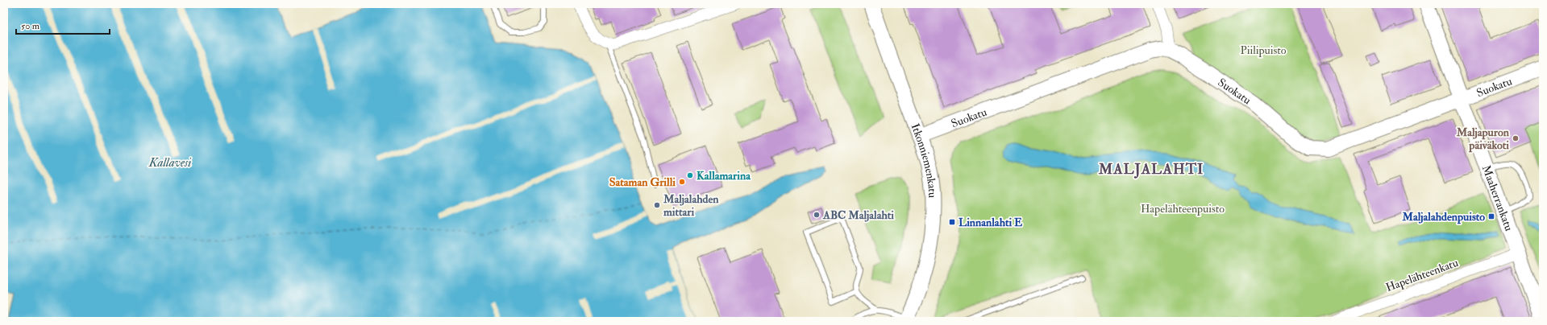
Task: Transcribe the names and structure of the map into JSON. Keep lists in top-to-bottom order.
{
  "streets": {
    "street": [
      "Suokatu",
      "Itkonniemenkatu",
      "Maaherrankatu",
      "Hapelähteenkatu"
    ]
  },
  "crossings": [
    ["Suokatu", "Itkonniemenkatu"],
    ["Suokatu", "Maaherrankatu"],
    ["Maaherrankatu", "Hapelähteenkatu"]
  ],
  "districts": ["MALJALAHTI"],
  "water": ["Kallavesi"],
  "parks": ["Piilipuisto", "Hapelähteenpuisto"],
  "places": {
    "other": [
      "Maljapuron päiväkoti",
      "Kallamarina",
      "Sataman Grilli",
      "Maljalahden mittari",
      "ABC Maljalahti"
    ],
    "transit": ["Maljalahdenpuisto", "Linnanlahti E"]
  },
  "scale_bar": "50 m"
}
